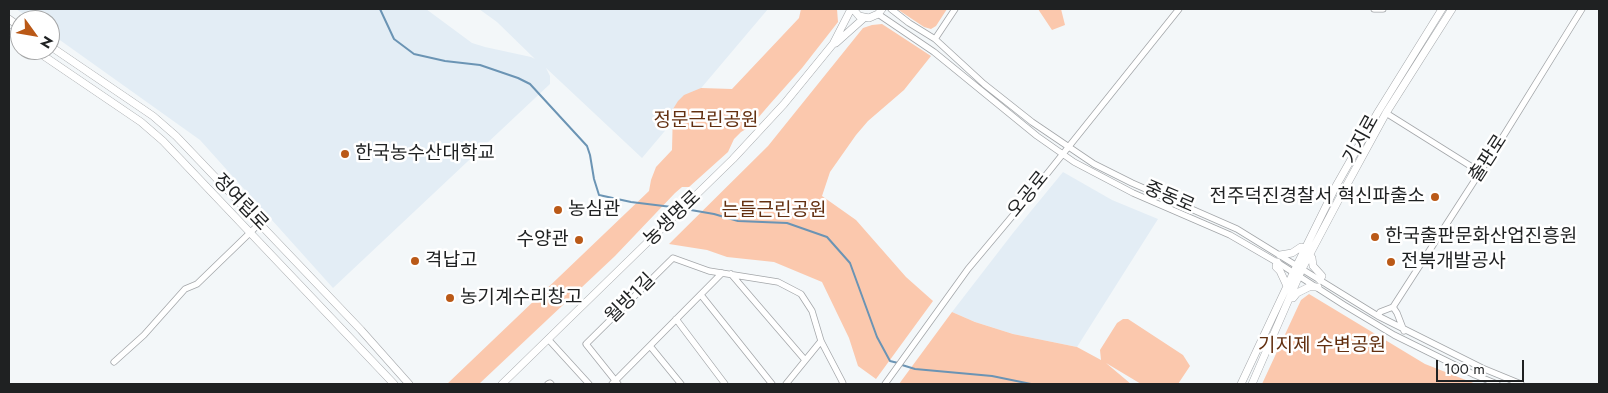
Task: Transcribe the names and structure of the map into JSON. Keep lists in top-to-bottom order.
{
  "streets": {
    "street": [
      "기지로",
      "출판로",
      "오공로",
      "중동로",
      "정여립로",
      "농생명로",
      "월방1길"
    ]
  },
  "crossings": [
    ["기지로", "중동로"],
    ["출판로", "중동로"],
    ["오공로", "중동로"]
  ],
  "parks": ["정문근린공원", "는들근린공원", "기지제 수변공원"],
  "places": [
    "한국농수산대학교",
    "전주덕진경찰서 혁신파출소",
    "농심관",
    "한국출판문화산업진흥원",
    "수양관",
    "격납고",
    "전북개발공사",
    "농기계수리창고"
  ],
  "scale_bar": "100 m",
  "north": "bottom right"
}
